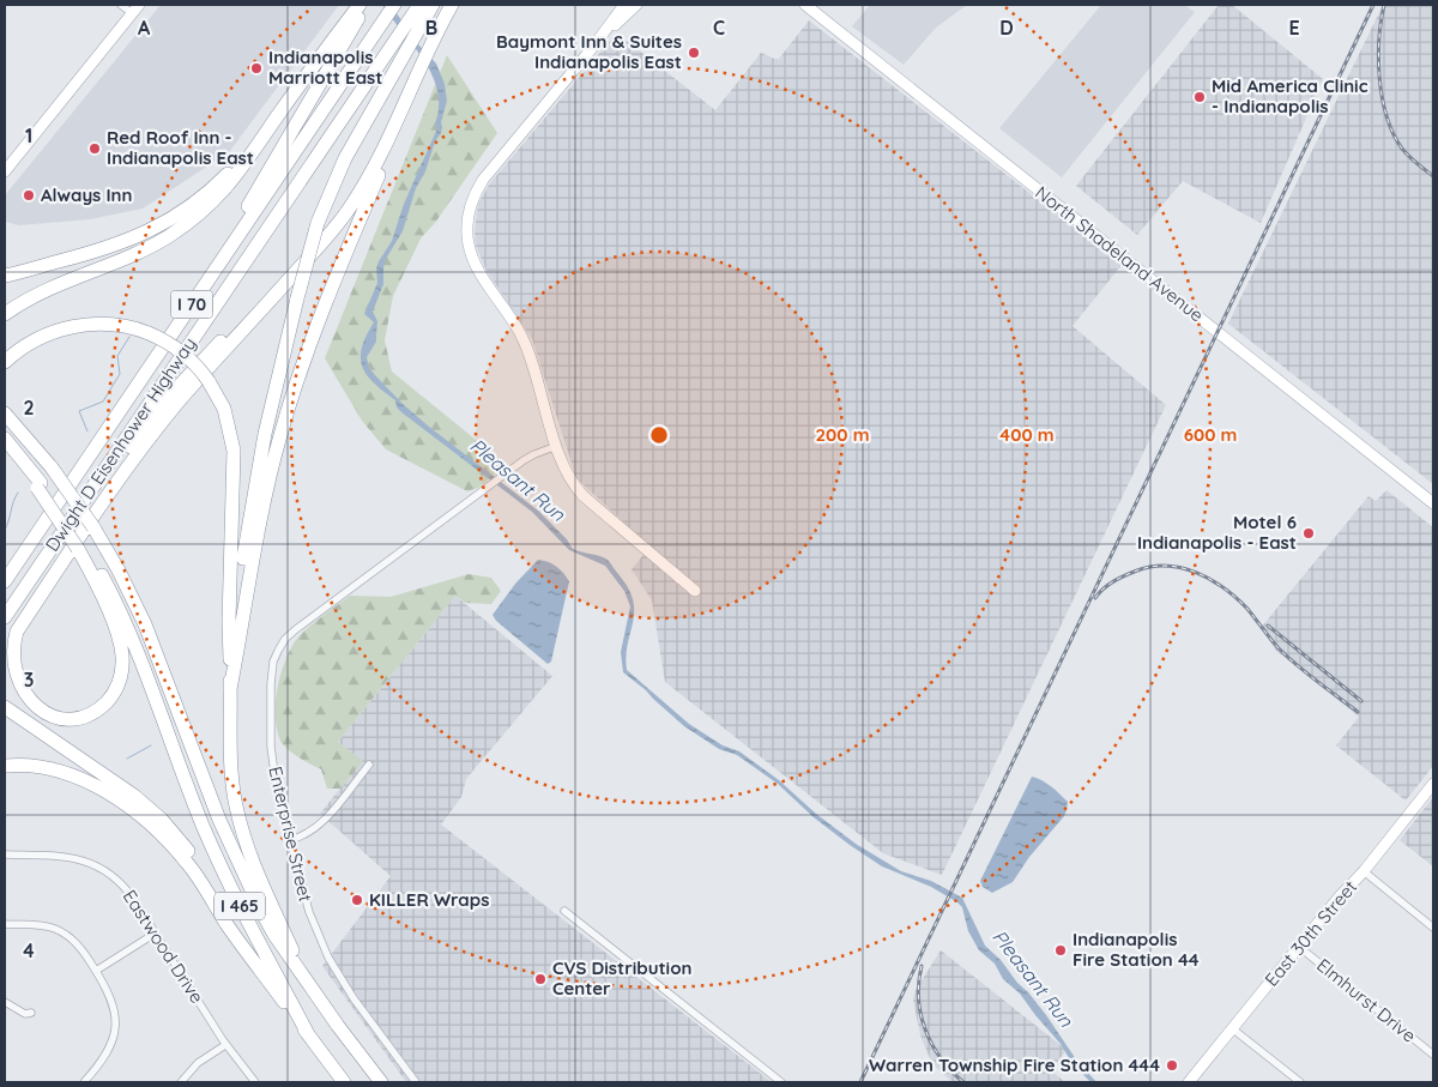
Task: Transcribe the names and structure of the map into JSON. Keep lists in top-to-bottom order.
{
  "streets": {
    "highway": ["I 70", "Dwight D Eisenhower Highway", "I 465"],
    "main road": ["North Shadeland Avenue", "East 30th Street"],
    "street": ["Enterprise Street", "Eastwood Drive", "Elmhurst Drive"]
  },
  "crossings": [
    ["East 30th Street", "Elmhurst Drive"]
  ],
  "water": ["Pleasant Run"],
  "places": [
    "Baymont Inn & Suites Indianapolis East",
    "Indianapolis Marriott East",
    "Mid America Clinic - Indianapolis",
    "Red Roof Inn - Indianapolis East",
    "Always Inn",
    "Motel 6 Indianapolis - East",
    "KILLER Wraps",
    "Indianapolis Fire Station 44",
    "CVS Distribution Center",
    "Warren Township Fire Station 444"
  ],
  "grid": {
    "columns": [
      "A",
      "B",
      "C",
      "D",
      "E"
    ],
    "rows": [
      "1",
      "2",
      "3",
      "4"
    ]
  },
  "rings": ["200 m", "400 m", "600 m"]
}
